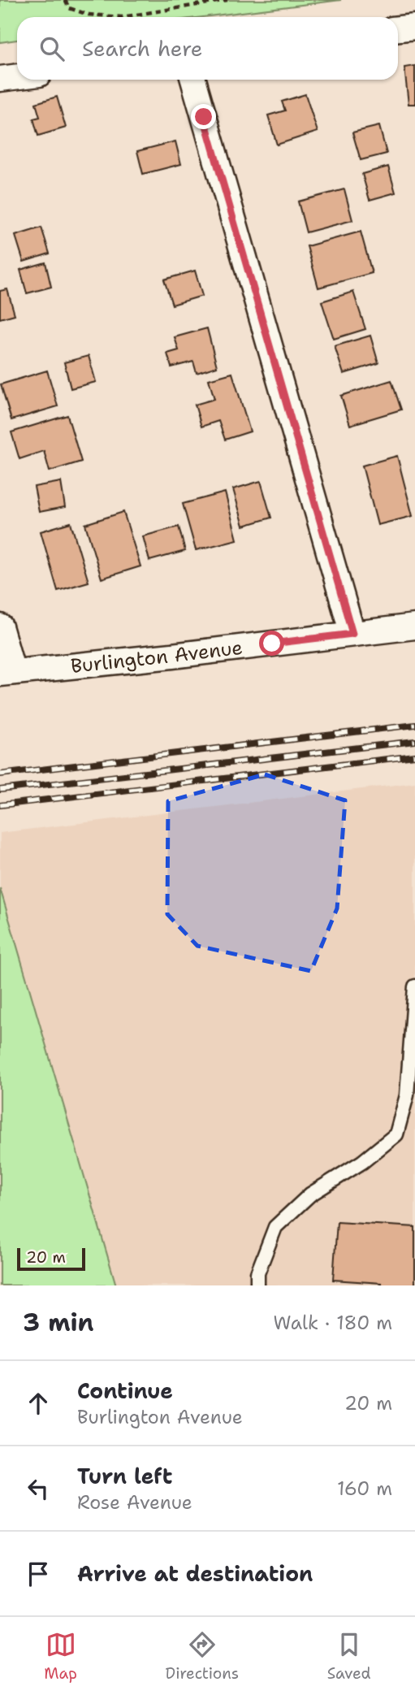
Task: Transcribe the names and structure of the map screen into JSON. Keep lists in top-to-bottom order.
{
  "streets": {
    "street": ["Burlington Avenue"]
  },
  "scale_bar": "20 m",
  "page": {
    "search": "Search here",
    "scale": "20 m",
    "heading": ["3 min", "Walk · 180 m"],
    "list": [
      ["Continue", "Burlington Avenue", "20 m"],
      ["Turn left", "Rose Avenue", "160 m"],
      "Arrive at destination"
    ],
    "nav": ["Map", "Directions", "Saved"]
  }
}
